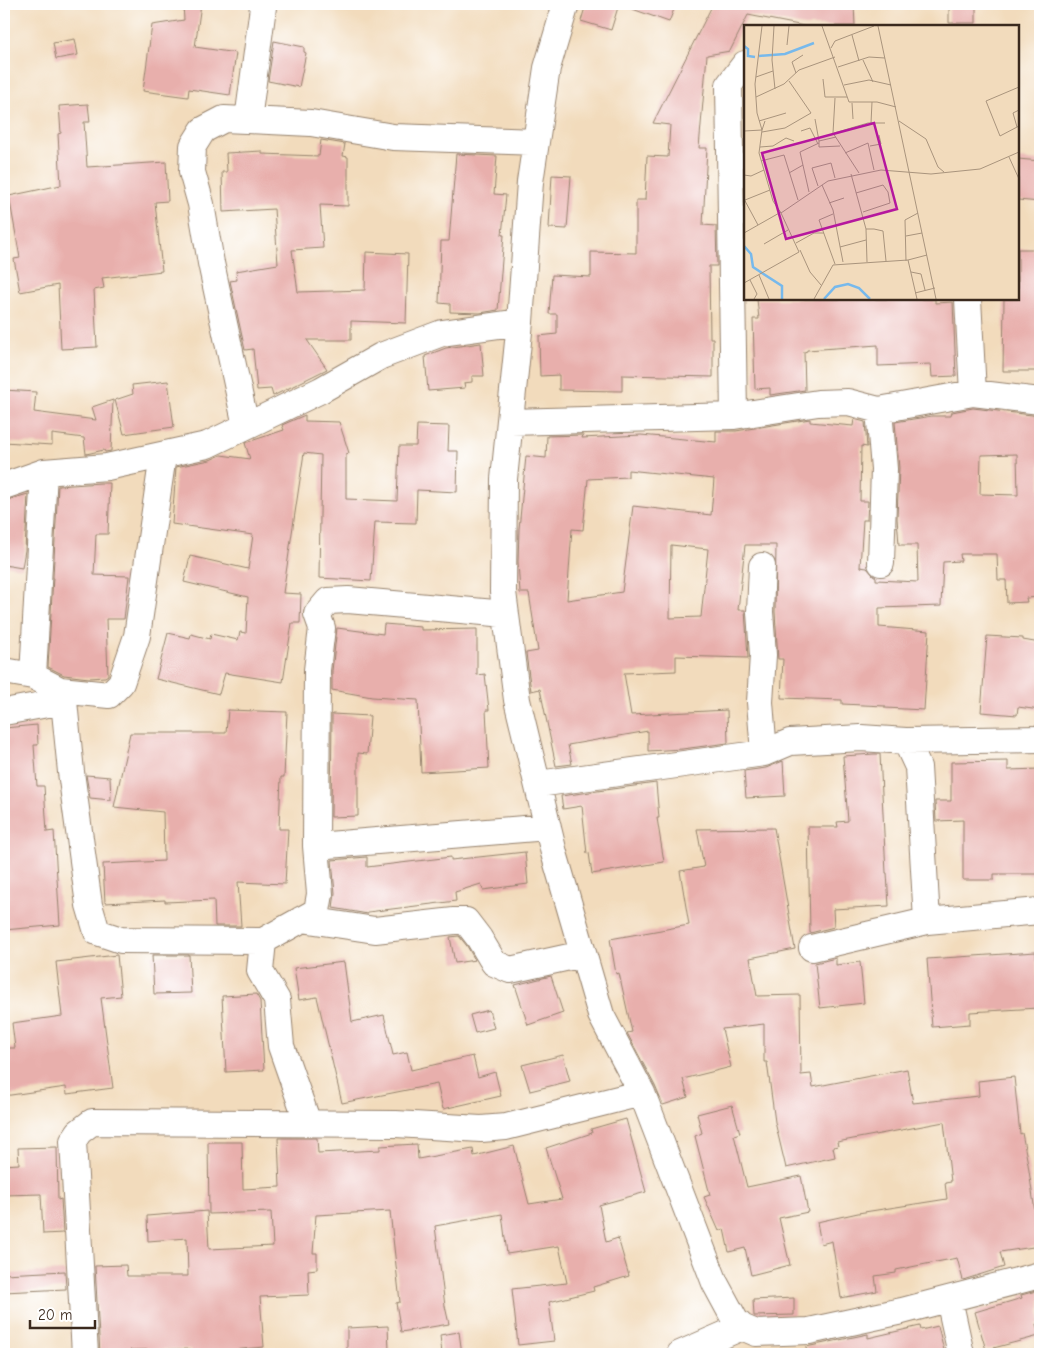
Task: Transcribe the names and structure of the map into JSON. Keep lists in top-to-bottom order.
{
  "scale_bar": "20 m"
}
